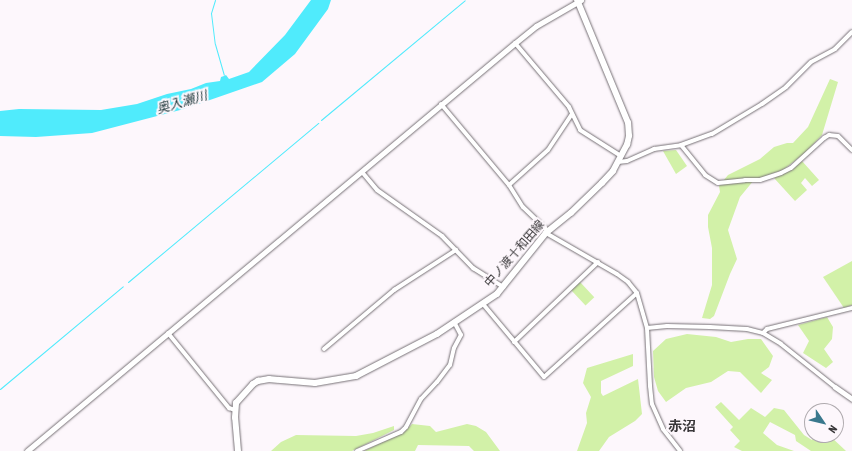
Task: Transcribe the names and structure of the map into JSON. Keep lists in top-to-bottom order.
{
  "streets": {
    "main road": ["中ノ渡十和田線"]
  },
  "districts": ["赤沼"],
  "water": ["奥入瀬川"],
  "north": "bottom right"
}
